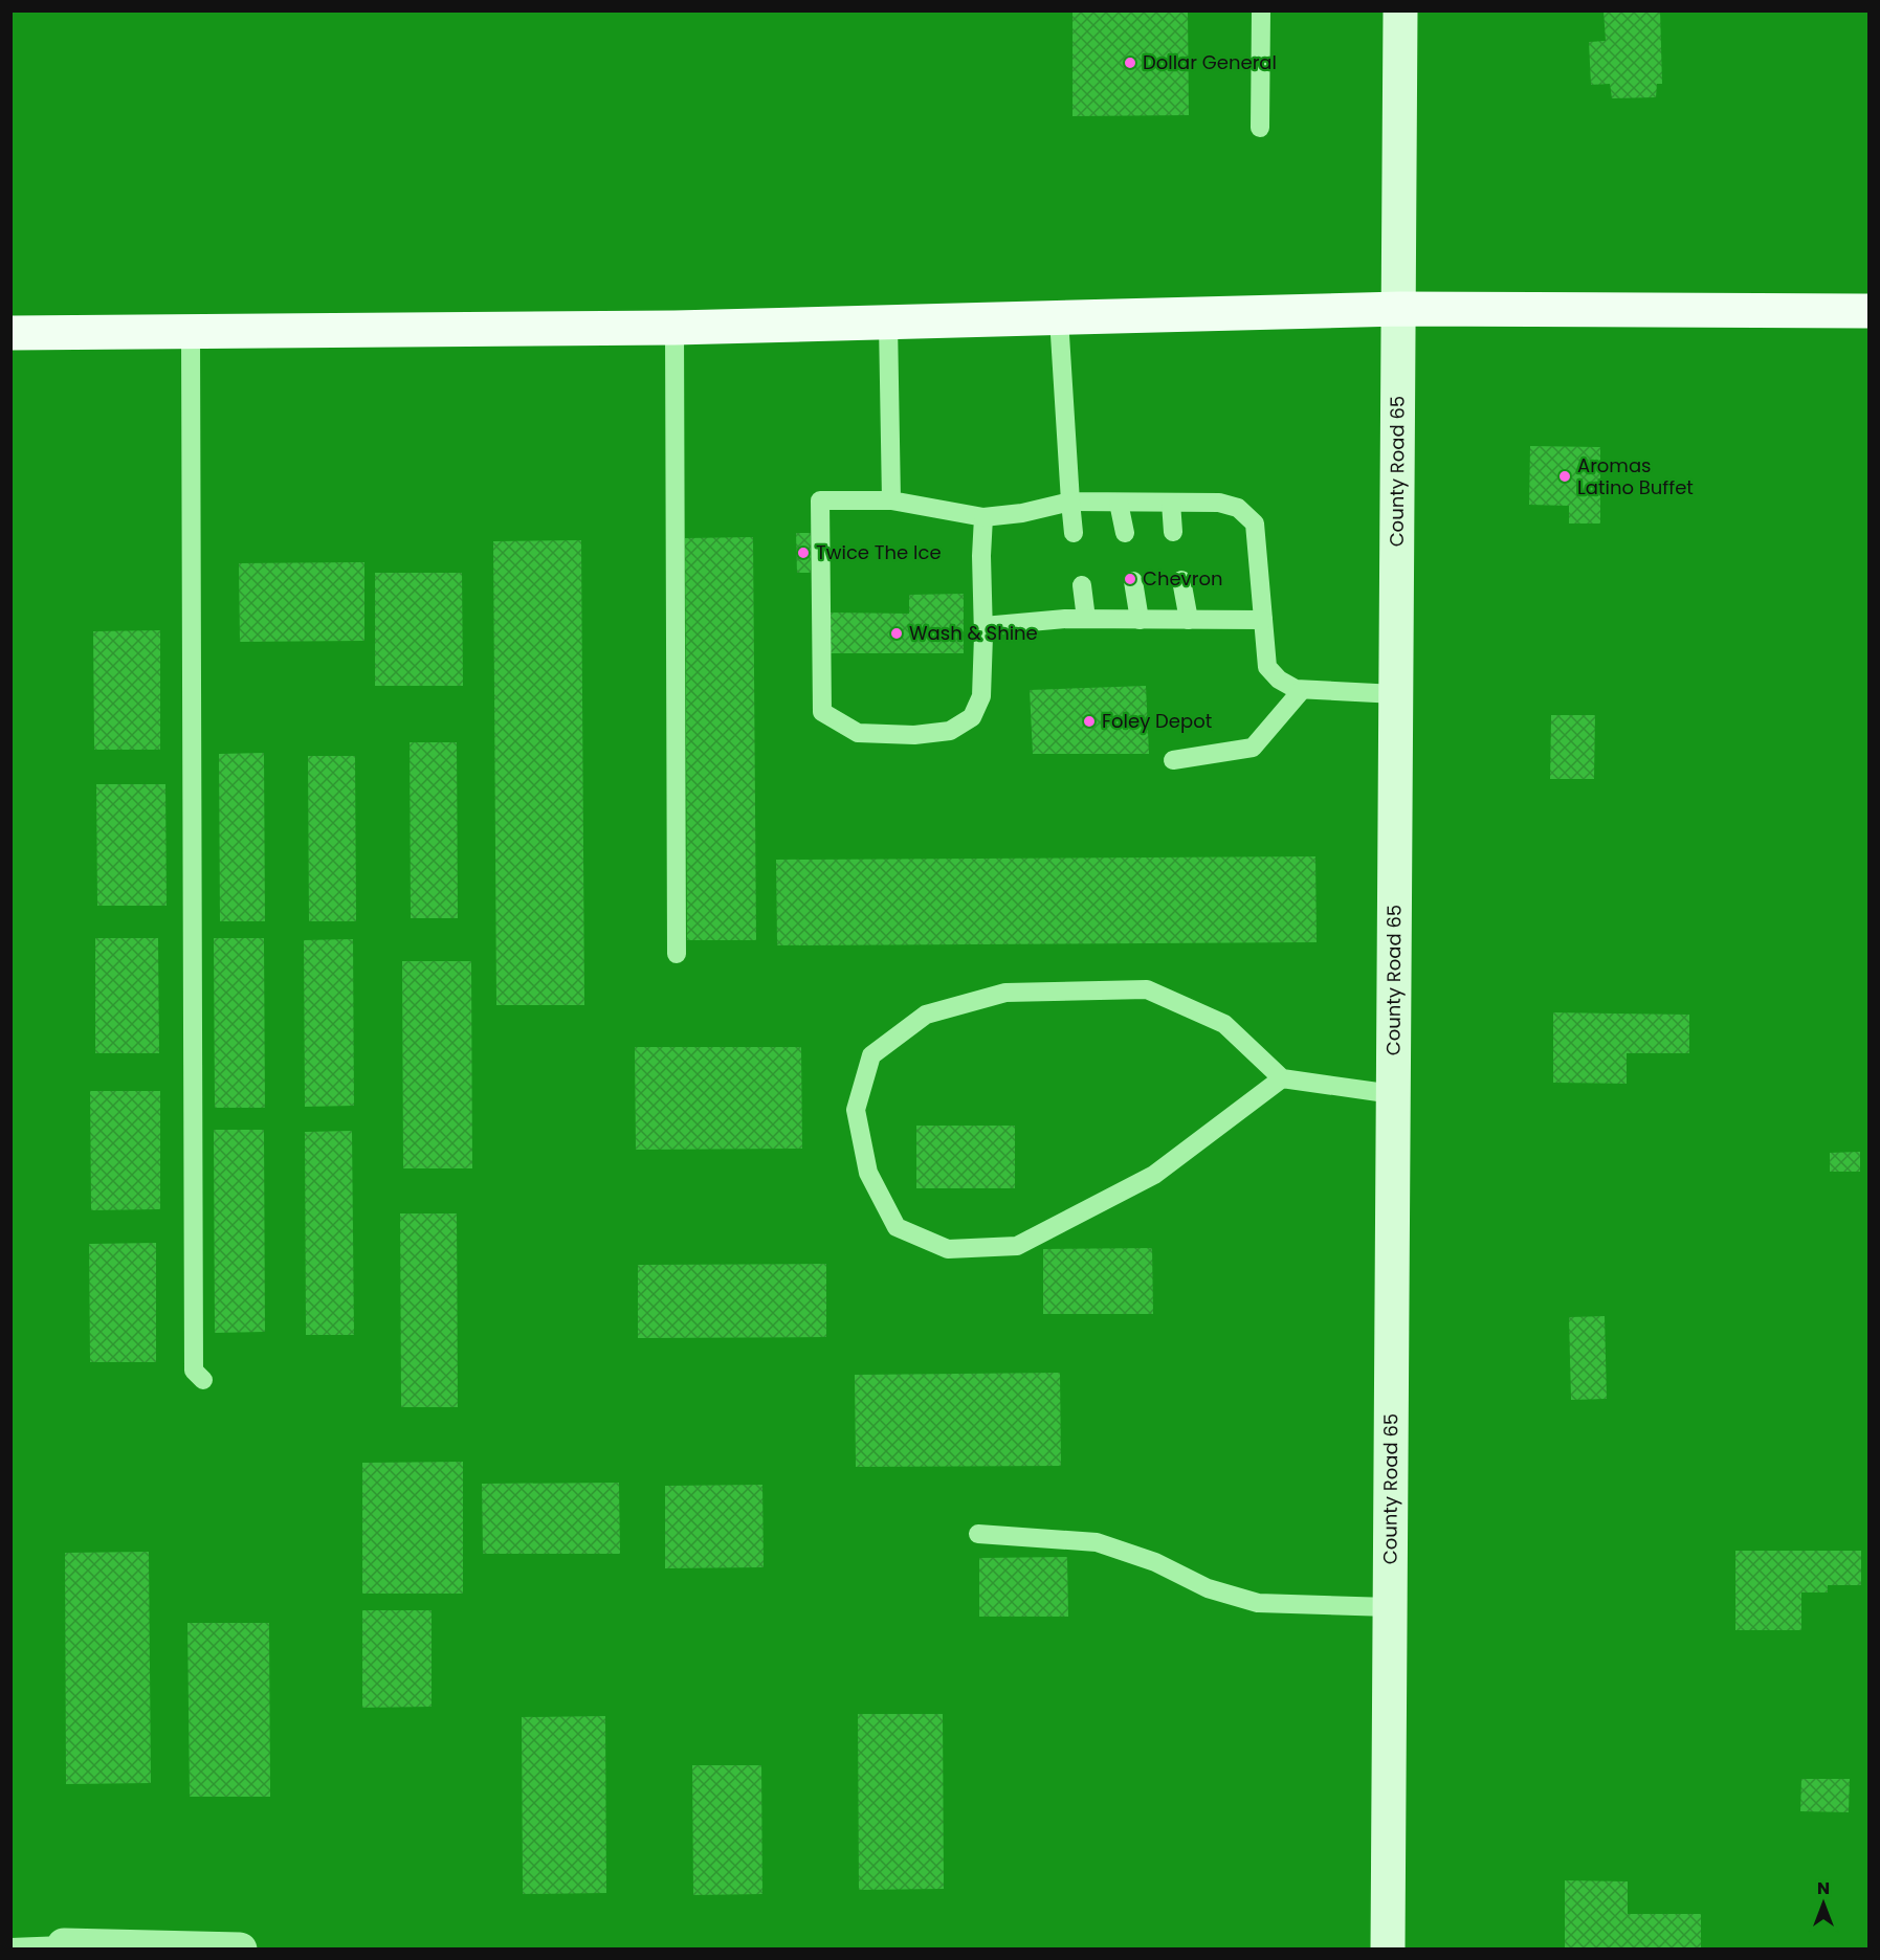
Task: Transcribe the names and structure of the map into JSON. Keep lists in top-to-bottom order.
{
  "streets": {
    "street": ["County Road 65"]
  },
  "places": [
    "Dollar General",
    "Aromas Latino Buffet",
    "Twice The Ice",
    "Chevron",
    "Wash & Shine",
    "Foley Depot"
  ],
  "north": "top"
}
